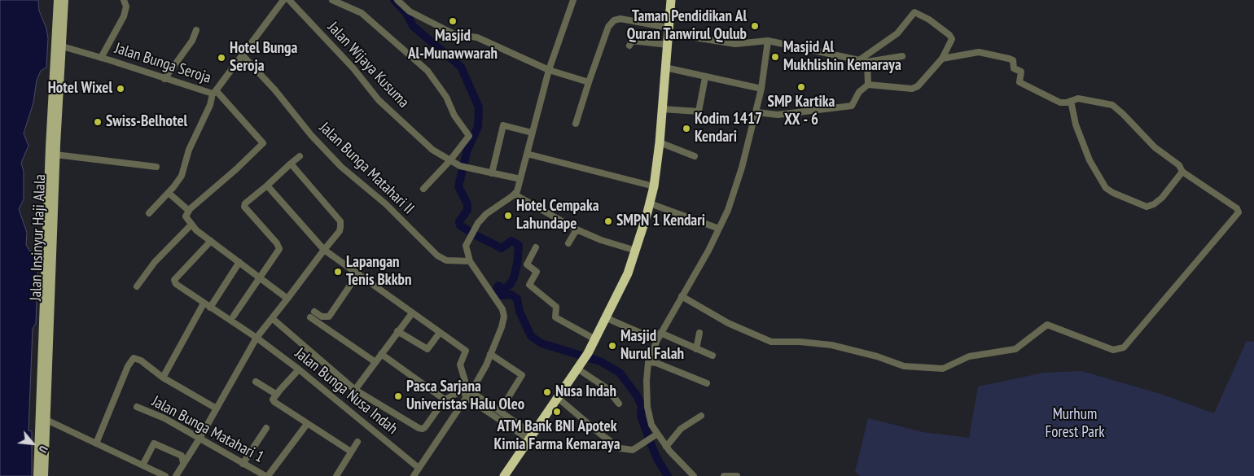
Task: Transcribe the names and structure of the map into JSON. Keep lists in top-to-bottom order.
{
  "streets": {
    "main road": ["Jalan Insinyur Haji Alala"],
    "street": [
      "Jalan Bunga Seroja",
      "Jalan Wijaya Kusuma",
      "Jalan Bunga Matahari II",
      "Jalan Bunga Nusa Indah",
      "Jalan Bunga Matahari 1"
    ]
  },
  "crossings": [
    ["Jalan Bunga Seroja", "Jalan Bunga Matahari II"],
    ["Jalan Bunga Seroja", "Jalan Insinyur Haji Alala"]
  ],
  "parks": ["Murhum Forest Park"],
  "places": [
    "Masjid Al-Munawwarah",
    "Taman Pendidikan Al Quran Tanwirul Qulub",
    "Masjid Al Mukhlishin Kemaraya",
    "Hotel Bunga Seroja",
    "SMP Kartika XX - 6",
    "Hotel Wixel",
    "Swiss-Belhotel",
    "Kodim 1417 Kendari",
    "Hotel Cempaka Lahundape",
    "SMPN 1 Kendari",
    "Lapangan Tenis Bkkbn",
    "Masjid Nurul Falah",
    "Nusa Indah",
    "Pasca Sarjana Univeristas Halu Oleo",
    "ATM Bank BNI Apotek Kimia Farma Kemaraya"
  ],
  "north": "bottom right"
}
